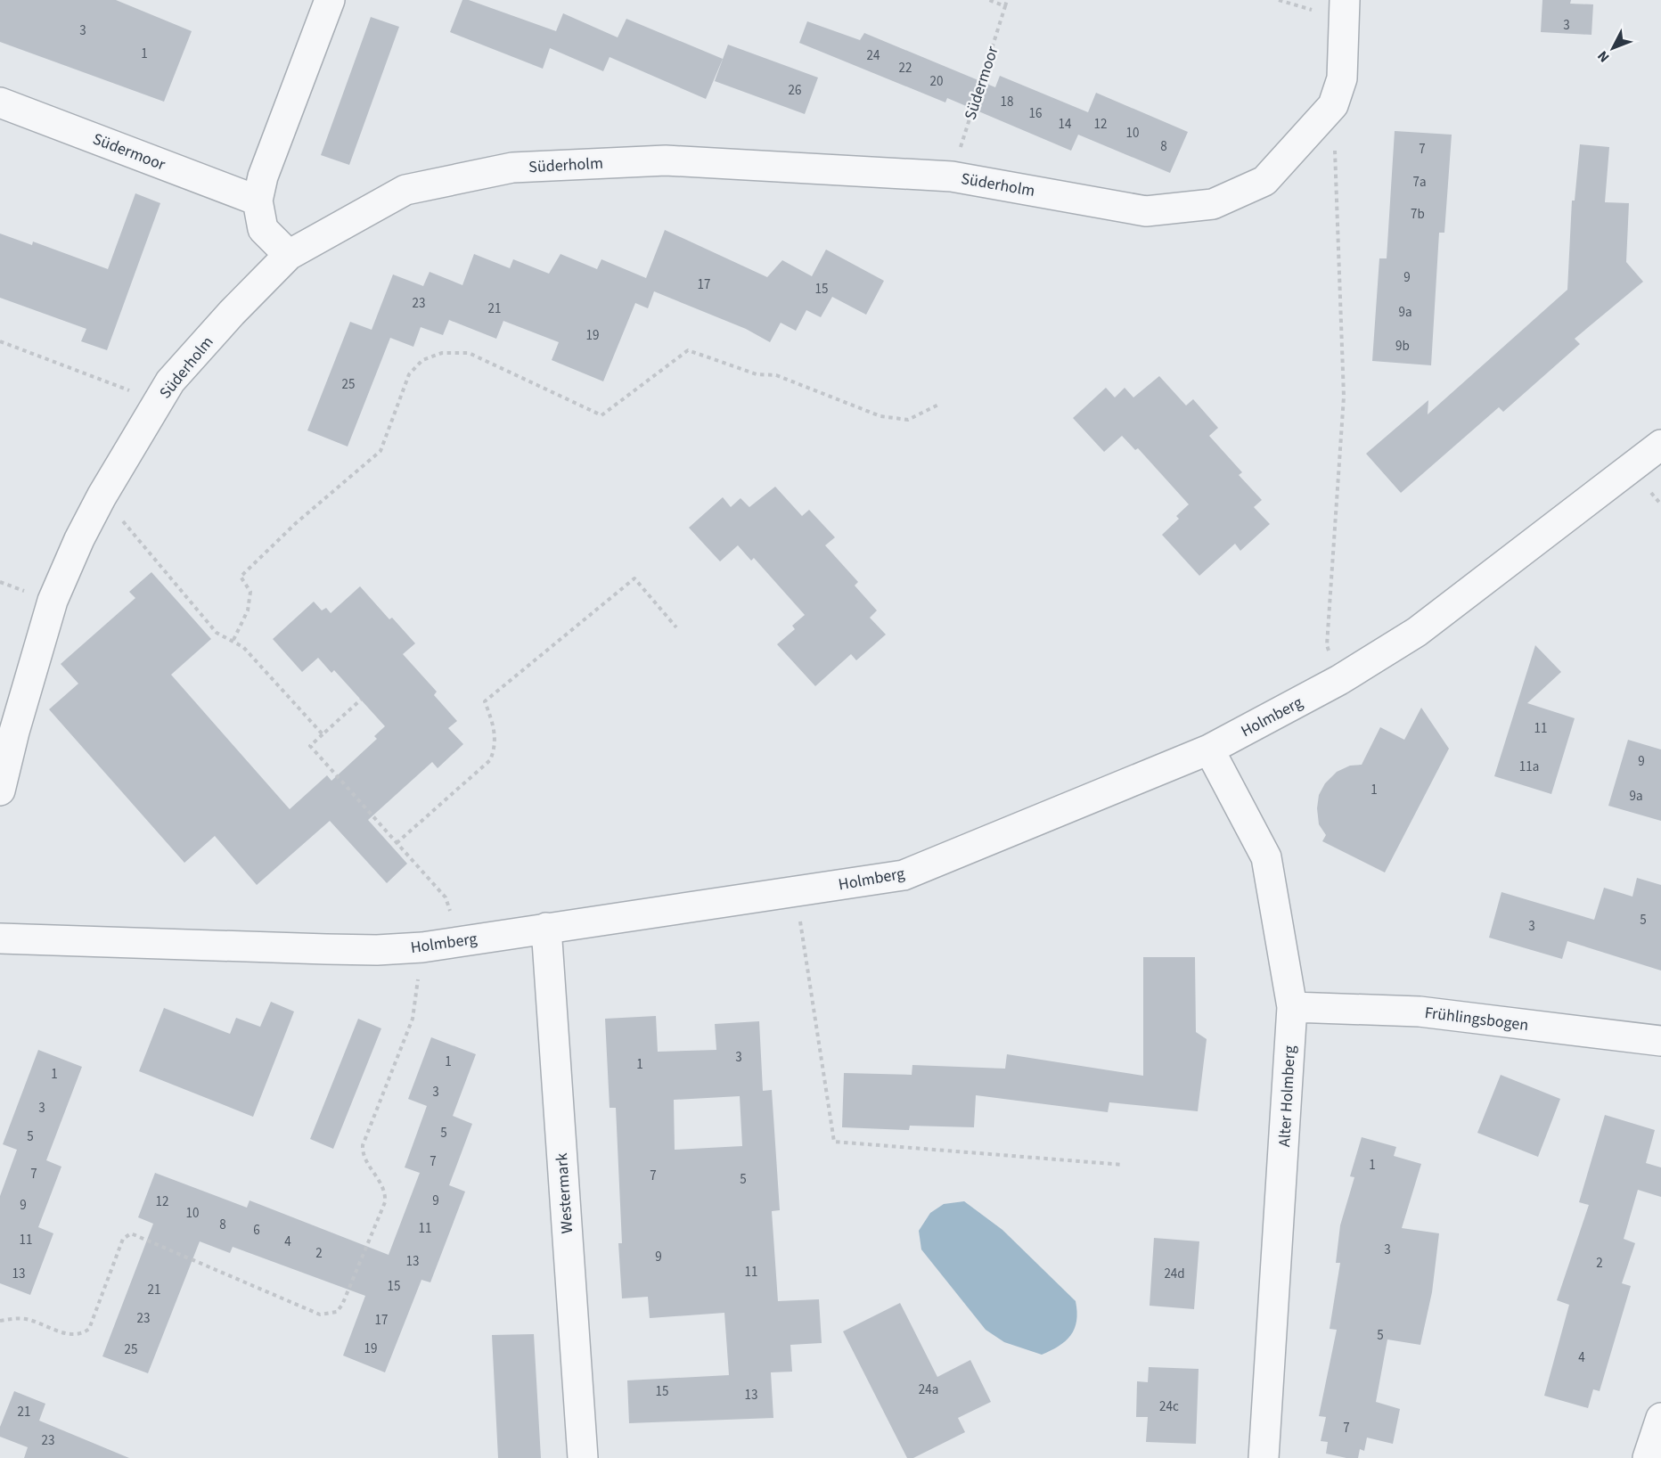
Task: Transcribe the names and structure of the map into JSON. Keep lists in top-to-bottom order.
{
  "streets": {
    "street": [
      "Südermoor",
      "Süderholm",
      "Holmberg",
      "Frühlingsbogen",
      "Alter Holmberg",
      "Westermark"
    ]
  },
  "crossings": [
    ["Südermoor", "Süderholm"],
    ["Holmberg", "Alter Holmberg"],
    ["Holmberg", "Westermark"],
    ["Frühlingsbogen", "Alter Holmberg"]
  ],
  "house_numbers": [
    "3",
    "3",
    "1",
    "24",
    "22",
    "20",
    "26",
    "18",
    "16",
    "14",
    "12",
    "10",
    "8",
    "7",
    "7a",
    "7b",
    "9",
    "17",
    "15",
    "23",
    "21",
    "9a",
    "19",
    "9b",
    "25",
    "11",
    "9",
    "11a",
    "1",
    "9a",
    "5",
    "3",
    "3",
    "1",
    "1",
    "1",
    "3",
    "3",
    "5",
    "5",
    "7",
    "1",
    "7",
    "7",
    "5",
    "9",
    "12",
    "9",
    "10",
    "8",
    "11",
    "6",
    "11",
    "4",
    "3",
    "2",
    "9",
    "13",
    "2",
    "11",
    "13",
    "24d",
    "15",
    "21",
    "23",
    "17",
    "5",
    "19",
    "25",
    "4",
    "24a",
    "15",
    "13",
    "24c",
    "21",
    "7",
    "23"
  ],
  "north": "bottom left"
}
